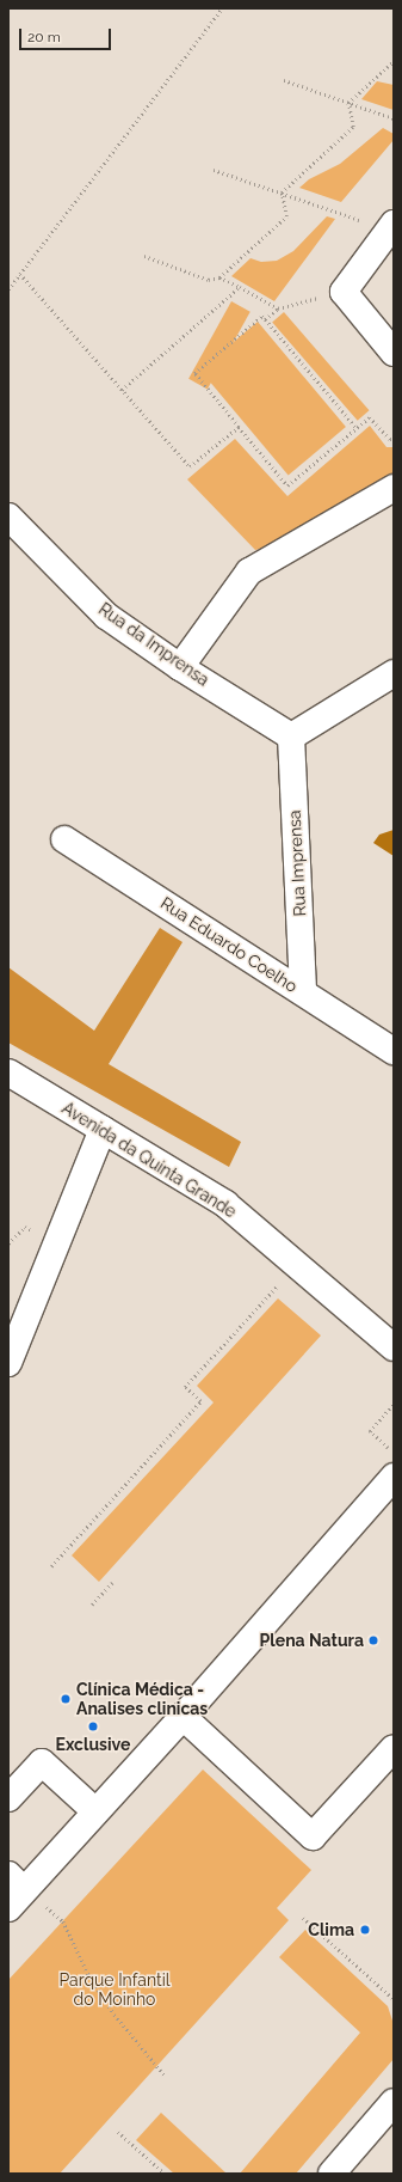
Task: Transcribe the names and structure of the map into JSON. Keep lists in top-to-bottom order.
{
  "streets": {
    "street": [
      "Rua da Imprensa",
      "Rua Imprensa",
      "Rua Eduardo Coelho",
      "Avenida da Quinta Grande"
    ]
  },
  "crossings": [
    ["Rua da Imprensa", "Rua Imprensa"],
    ["Rua Imprensa", "Rua Eduardo Coelho"]
  ],
  "parks": ["Parque Infantil do Moinho"],
  "places": [
    "Plena Natura",
    "Clínica Médica - Analises clinicas",
    "Exclusive",
    "Clima"
  ],
  "scale_bar": "20 m"
}
